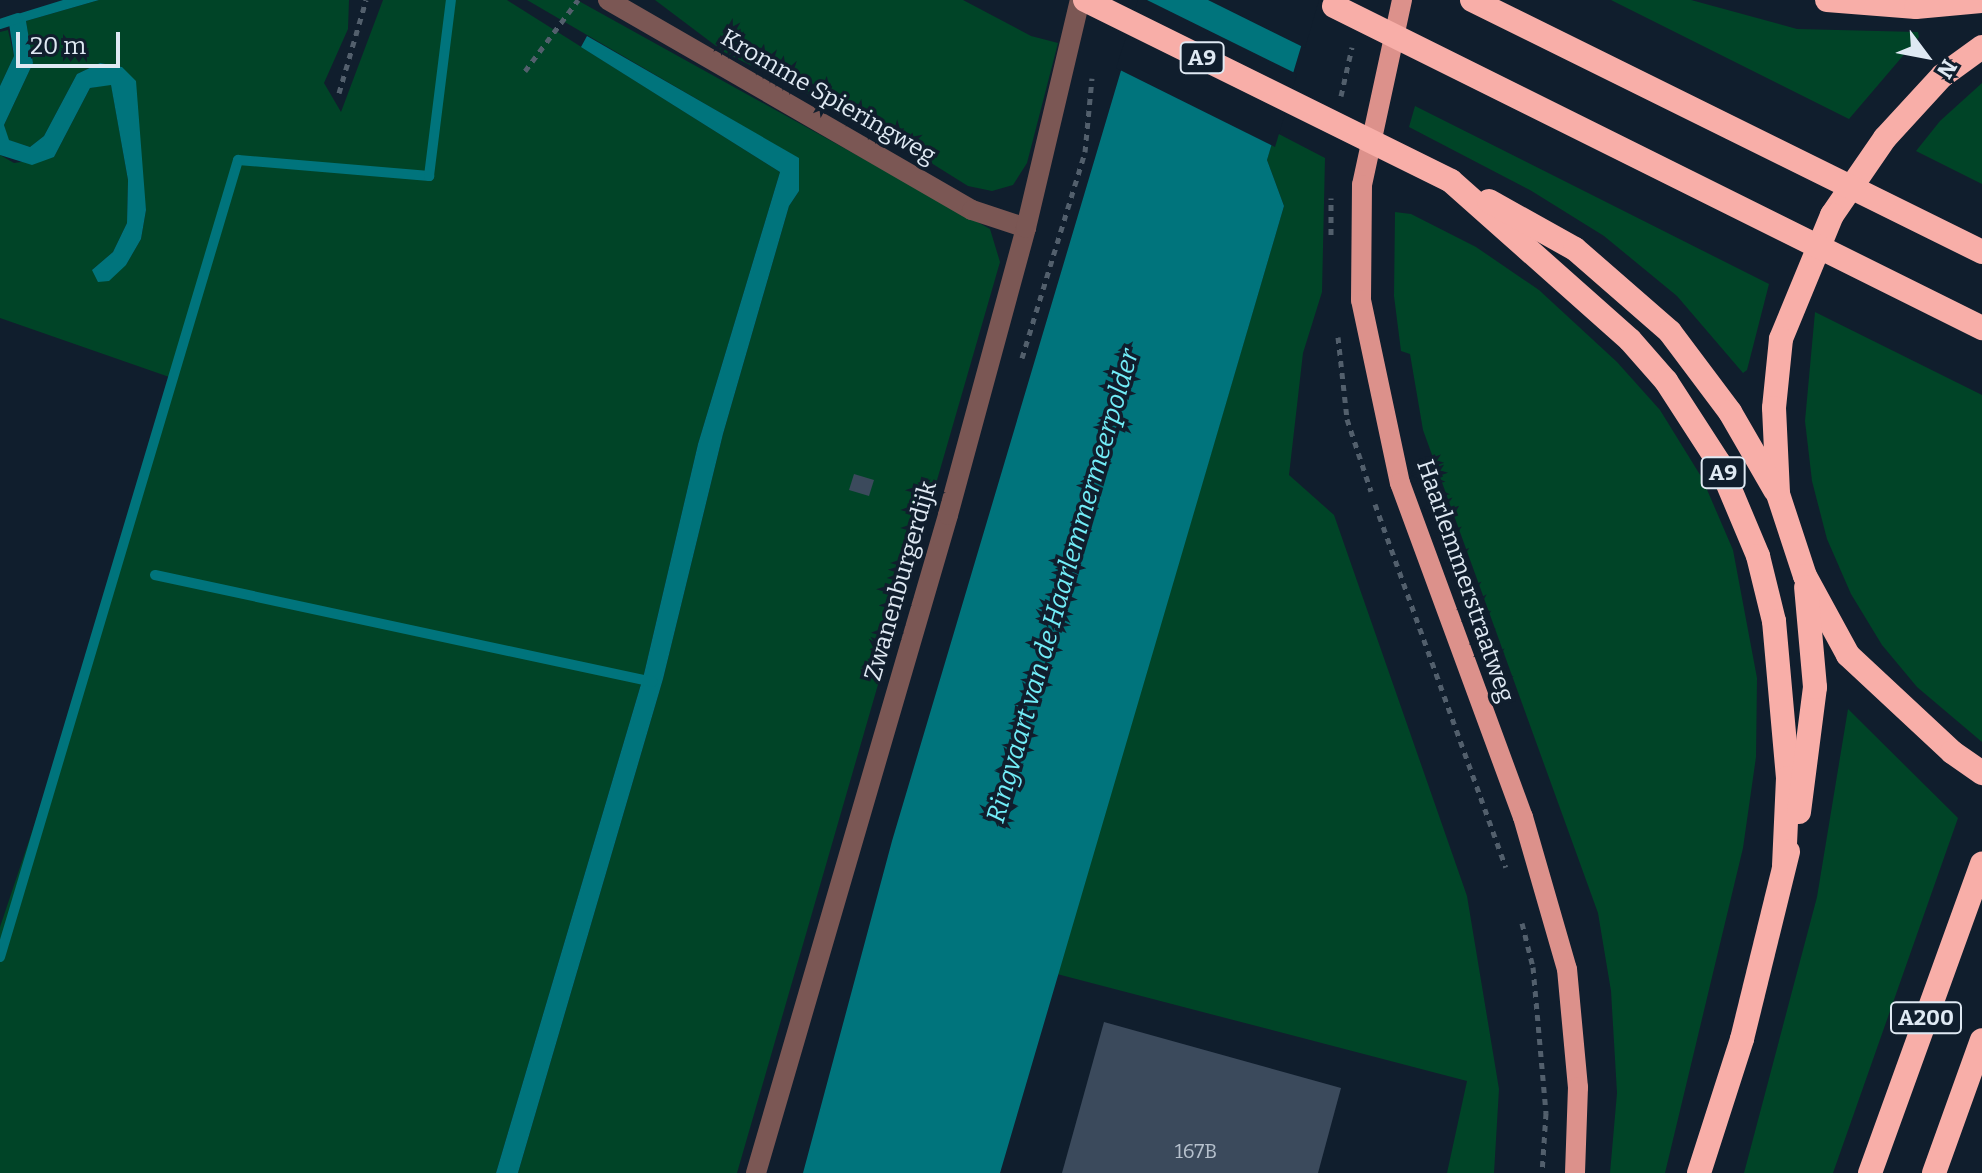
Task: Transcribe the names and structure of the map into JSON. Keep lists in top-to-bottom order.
{
  "streets": {
    "highway": ["A9", "A200"],
    "main road": ["Haarlemmerstraatweg"],
    "street": ["Kromme Spieringweg", "Zwanenburgerdijk"]
  },
  "crossings": [
    ["A9", "Zwanenburgerdijk"],
    ["Kromme Spieringweg", "Zwanenburgerdijk"]
  ],
  "water": ["Ringvaart van de Haarlemmermeerpolder"],
  "house_numbers": ["167B"],
  "scale_bar": "20 m",
  "north": "bottom right"
}
